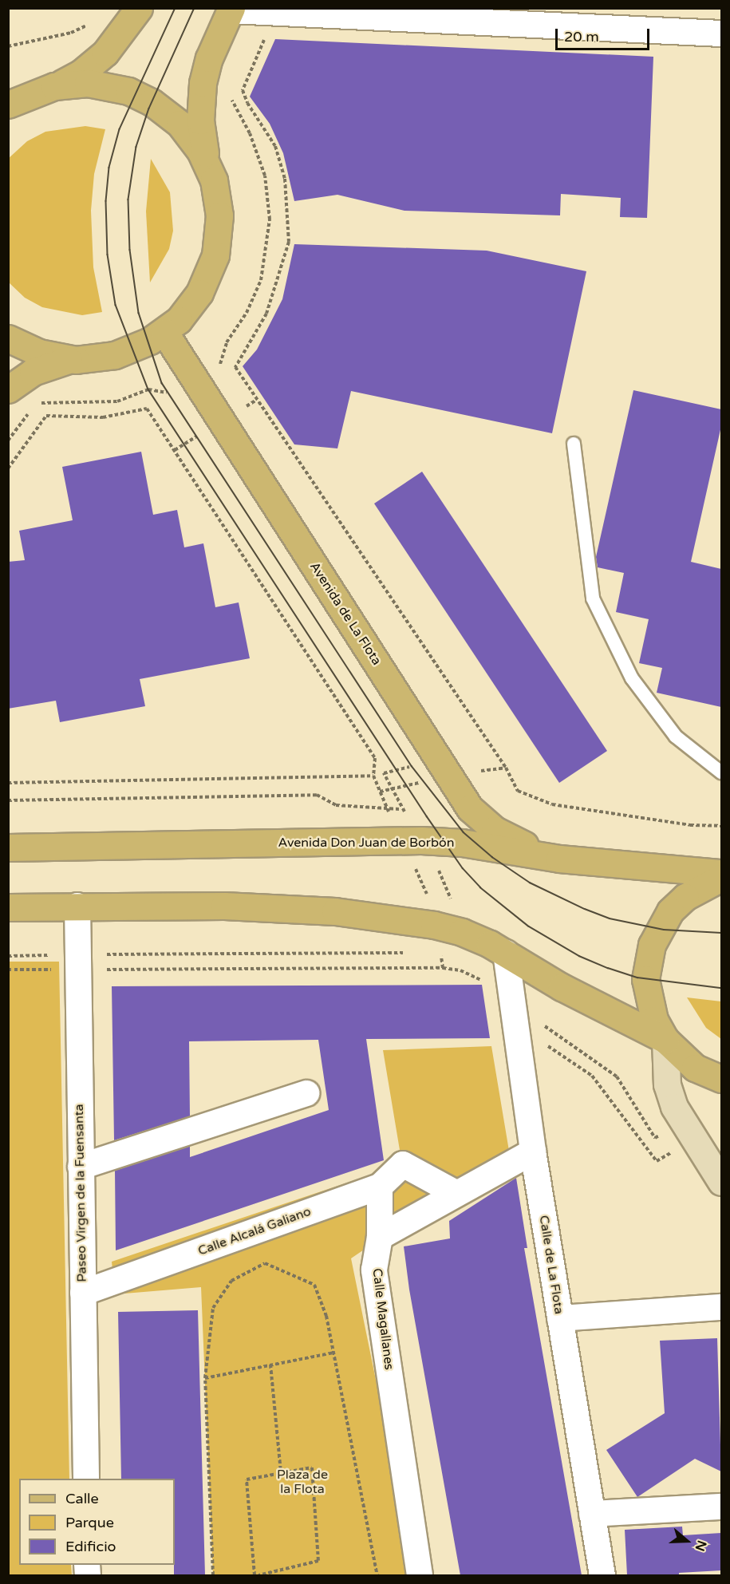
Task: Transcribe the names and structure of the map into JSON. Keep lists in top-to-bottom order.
{
  "streets": {
    "main road": ["Avenida de La Flota", "Avenida Don Juan de Borbón"],
    "street": [
      "Paseo Virgen de la Fuensanta",
      "Calle Alcalá Galiano",
      "Calle de La Flota",
      "Calle Magallanes"
    ]
  },
  "crossings": [
    ["Avenida de La Flota", "Avenida Don Juan de Borbón"],
    ["Paseo Virgen de la Fuensanta", "Calle Alcalá Galiano"]
  ],
  "parks": ["Plaza de la Flota"],
  "legend": ["Calle", "Parque", "Edificio"],
  "scale_bar": "20 m",
  "north": "right"
}
